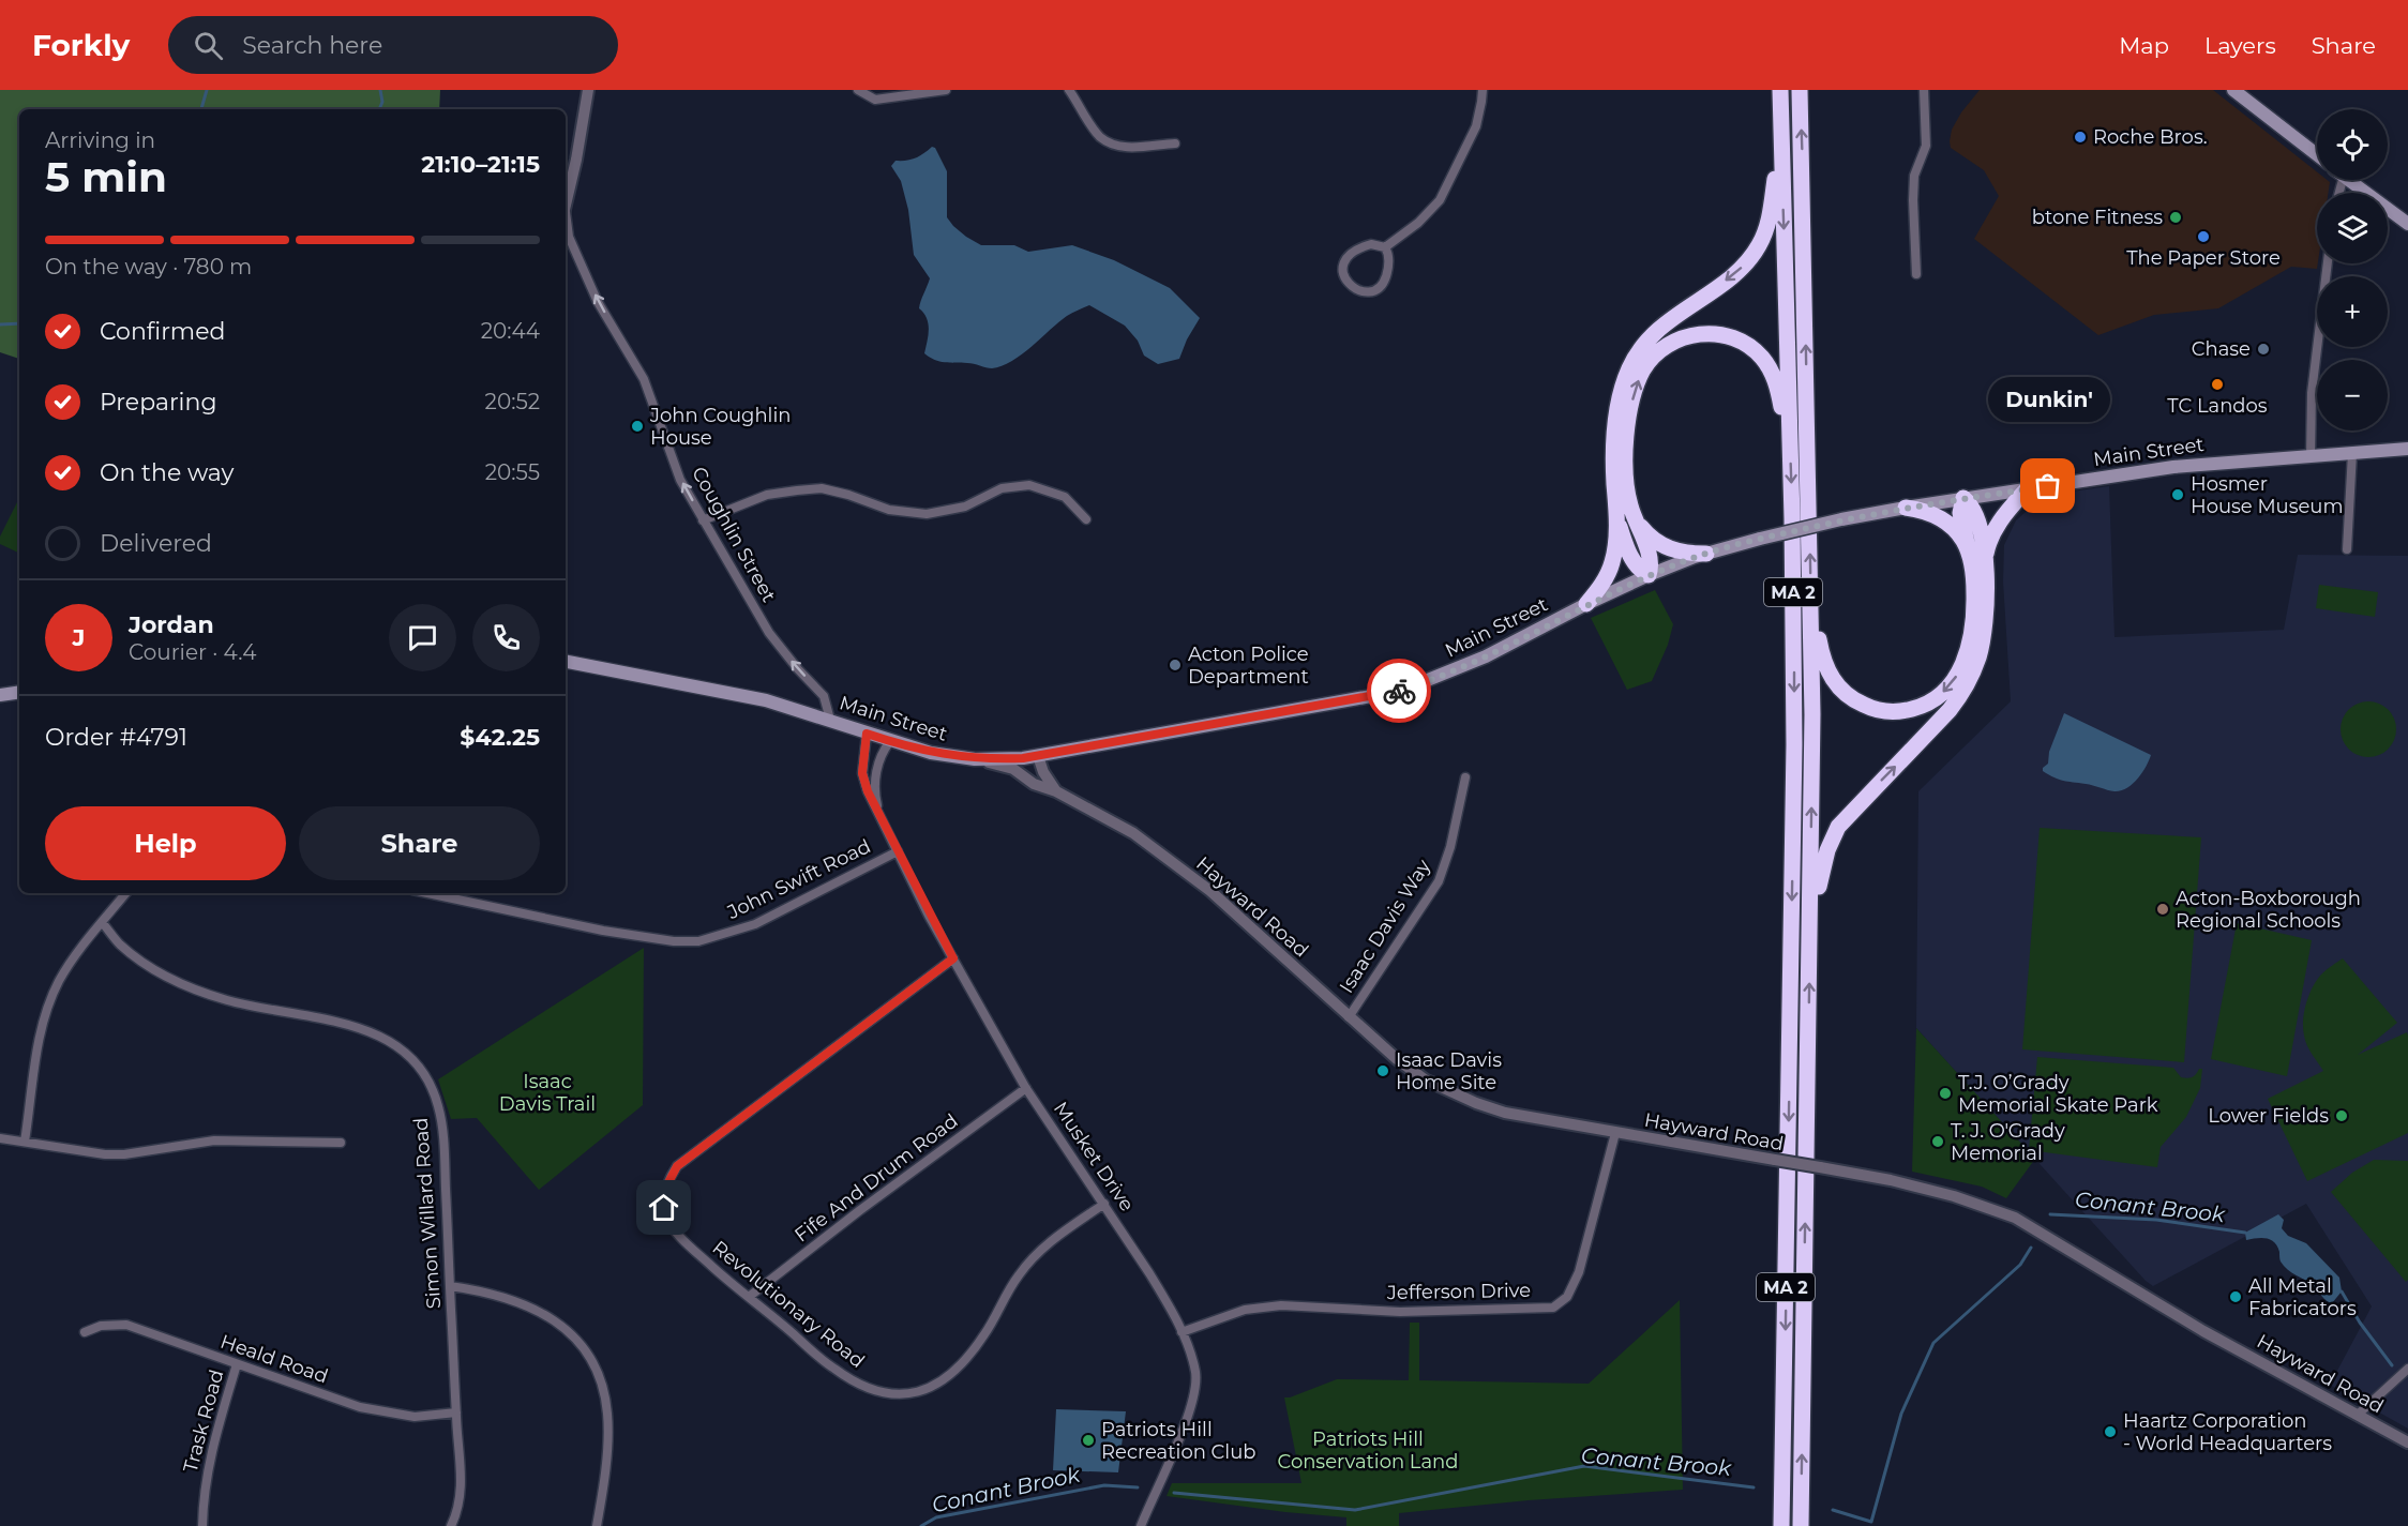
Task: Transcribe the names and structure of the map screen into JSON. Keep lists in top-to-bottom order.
{
  "streets": {
    "highway": ["MA 2"],
    "main road": ["Main Street"],
    "street": [
      "Coughlin Street",
      "John Swift Road",
      "Hayward Road",
      "Isaac Davis Way",
      "Musket Drive",
      "Fife And Drum Road",
      "Simon Willard Road",
      "Jefferson Drive",
      "Revolutionary Road",
      "Heald Road",
      "Trask Road"
    ]
  },
  "crossings": [
    ["Main Street", "Coughlin Street"],
    ["Main Street", "Hayward Road"],
    ["Main Street", "Musket Drive"],
    ["John Swift Road", "Musket Drive"],
    ["Hayward Road", "Isaac Davis Way"],
    ["Hayward Road", "Jefferson Drive"],
    ["Musket Drive", "Fife And Drum Road"],
    ["Musket Drive", "Jefferson Drive"],
    ["Musket Drive", "Revolutionary Road"],
    ["Fife And Drum Road", "Revolutionary Road"],
    ["Simon Willard Road", "Heald Road"],
    ["Heald Road", "Trask Road"]
  ],
  "one_way": ["Coughlin Street"],
  "water": ["Conant Brook"],
  "parks": ["Isaac Davis Trail", "Patriots Hill Conservation Land"],
  "places": [
    "Roche Bros.",
    "btone Fitness",
    "The Paper Store",
    "Chase",
    "TC Landos",
    "John Coughlin House",
    "Dunkin'",
    "Hosmer House Museum",
    "Acton Police Department",
    "Acton-Boxborough Regional Schools",
    "Isaac Davis Home Site",
    "T.J. O’Grady Memorial Skate Park",
    "Lower Fields",
    "T. J. O'Grady Memorial",
    "All Metal Fabricators",
    "Haartz Corporation - World Headquarters",
    "Patriots Hill Recreation Club"
  ],
  "page": {
    "header": "Forkly",
    "search": "Search here",
    "nav": ["Map", "Layers", "Share"],
    "map_buttons": ["+", "−"],
    "heading": ["5 min", "Arriving in", "21:10–21:15"],
    "panel": [
      "Jordan",
      "Courier · 4.4",
      "Order #4791",
      "$42.25"
    ],
    "bar": "On the way · 780 m",
    "list": [
      ["Confirmed", "20:44"],
      ["Preparing", "20:52"],
      ["On the way", "20:55"],
      "Delivered"
    ],
    "bubble": "Dunkin'",
    "round": "J",
    "buttons": ["Help", "Share"]
  }
}
